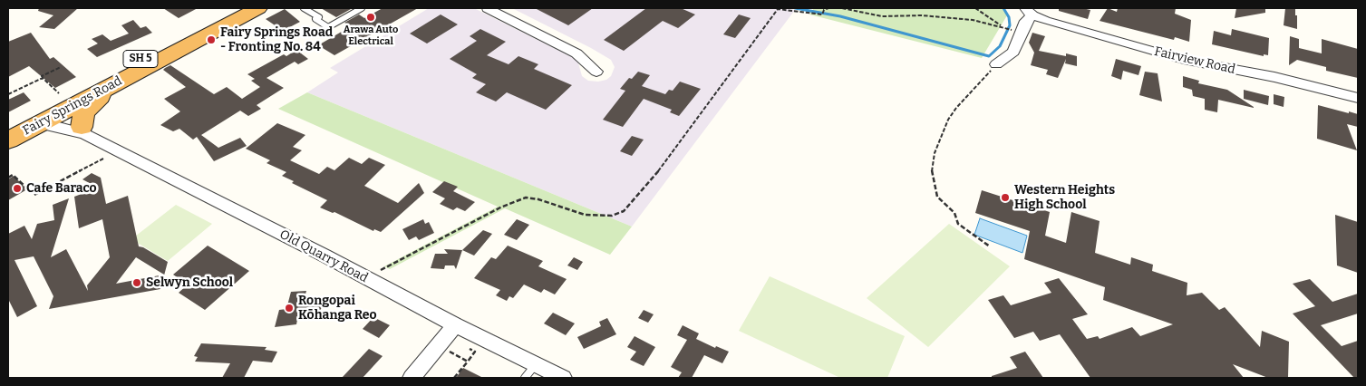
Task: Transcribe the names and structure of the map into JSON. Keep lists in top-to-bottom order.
{
  "streets": {
    "highway": ["SH 5", "Fairy Springs Road"],
    "street": ["Fairview Road", "Old Quarry Road"]
  },
  "crossings": [
    ["SH 5", "Fairy Springs Road"],
    ["SH 5", "Old Quarry Road"],
    ["Fairy Springs Road", "Old Quarry Road"]
  ],
  "places": [
    "Arawa Auto Electrical",
    "Fairy Springs Road - Fronting No. 84",
    "Cafe Baraco",
    "Western Heights High School",
    "Selwyn School",
    "Rongopai Kōhanga Reo"
  ]
}
